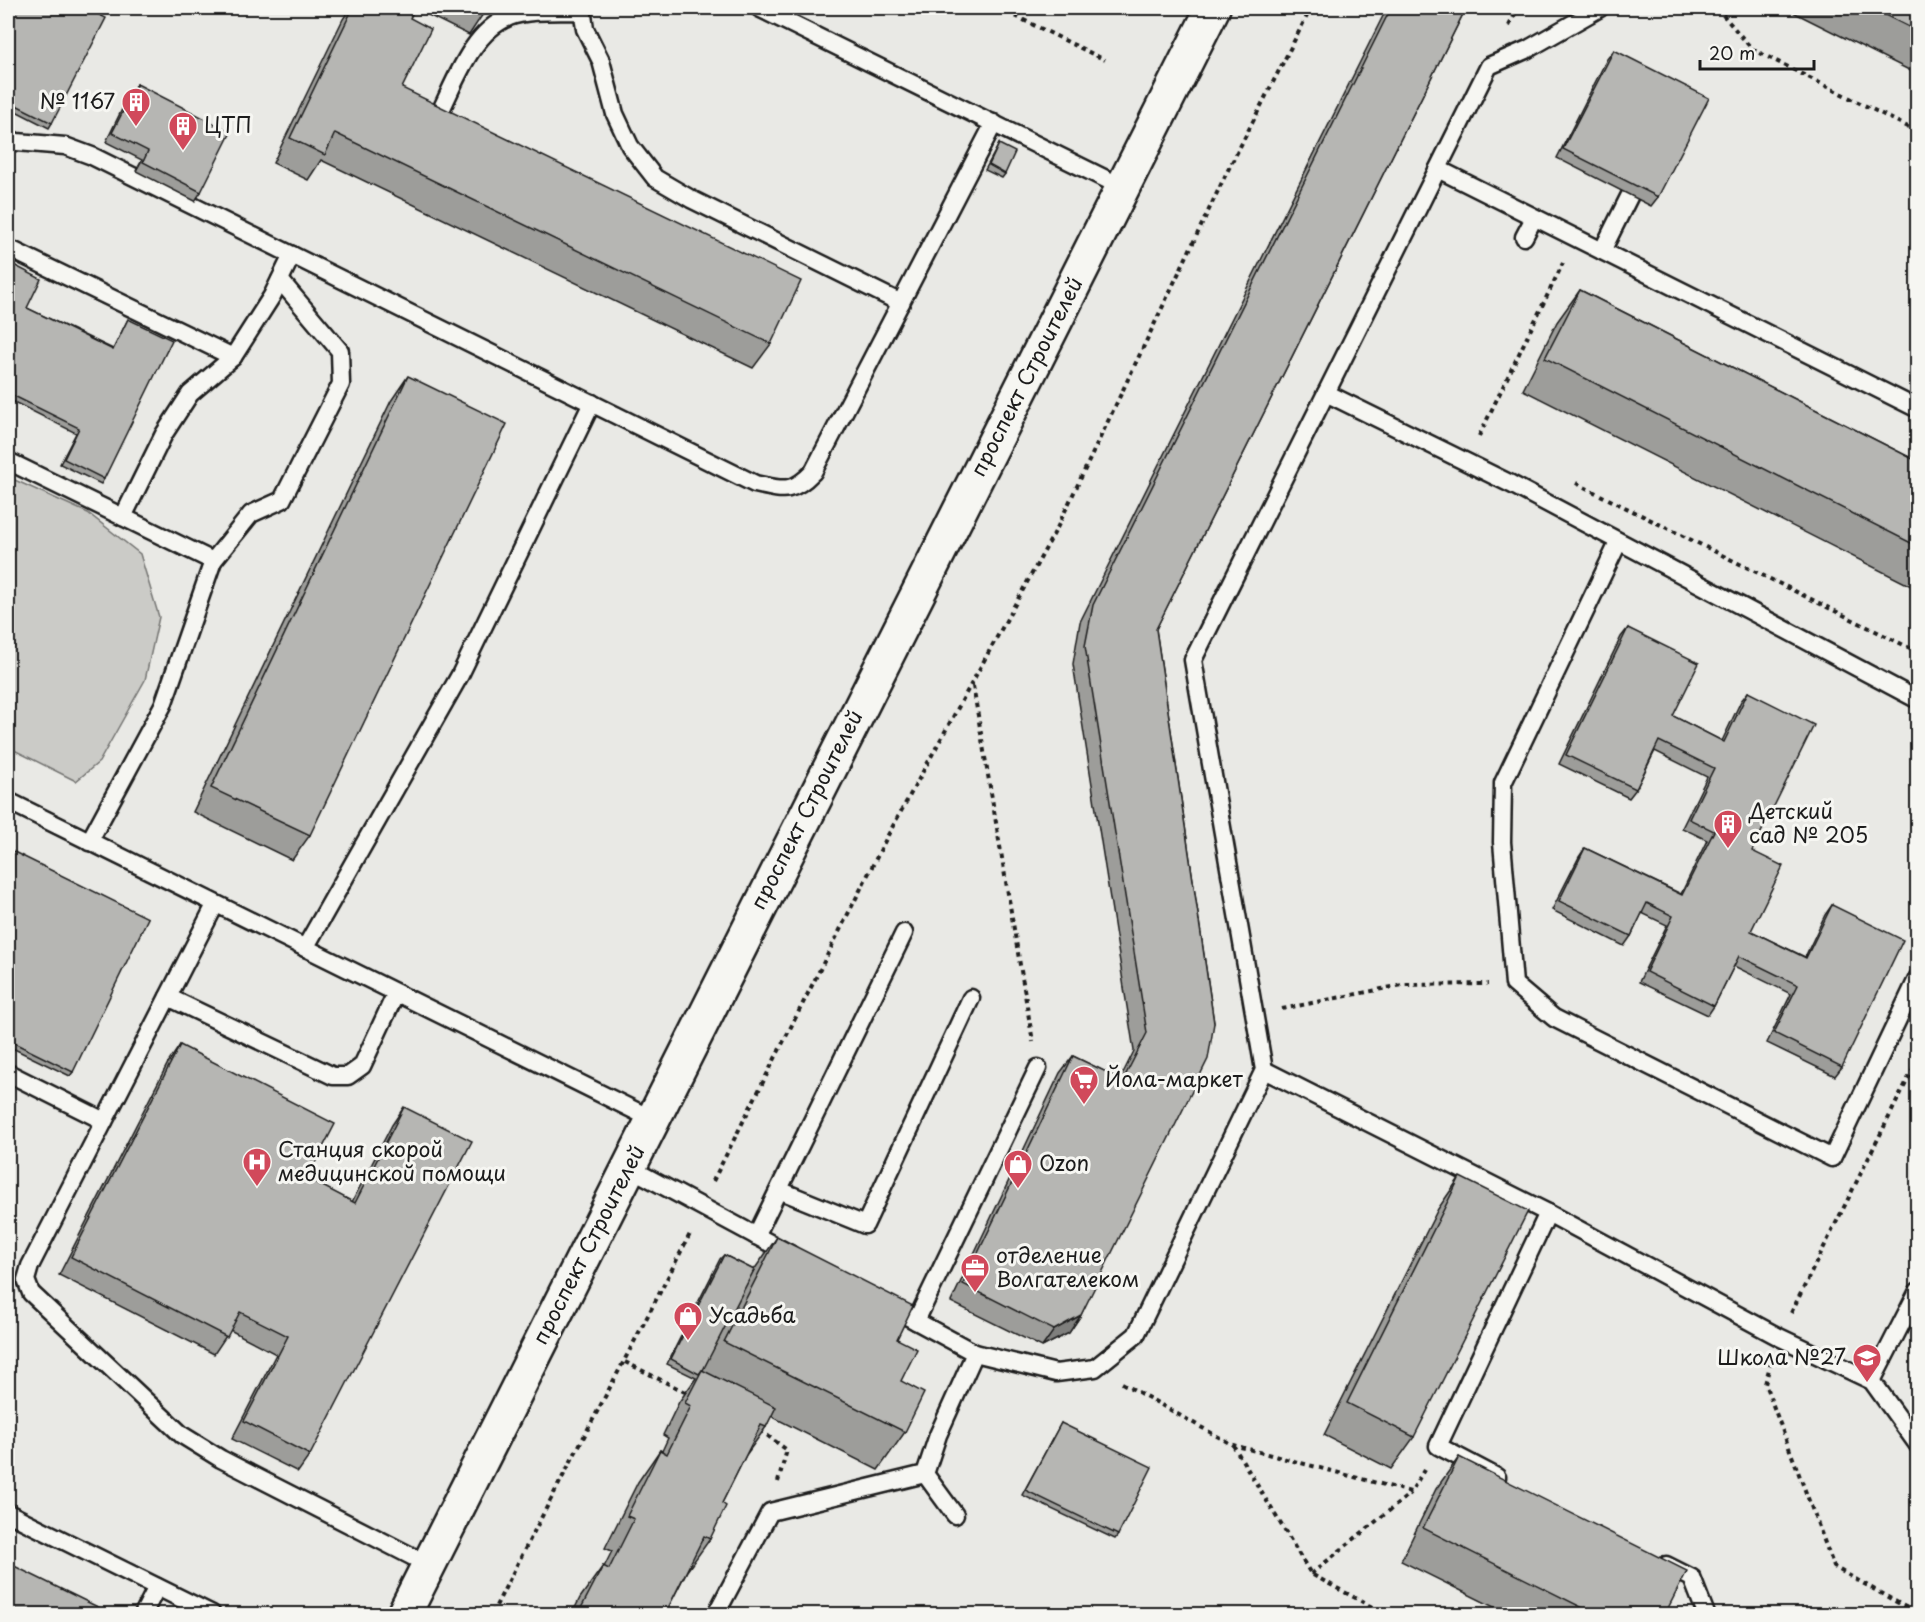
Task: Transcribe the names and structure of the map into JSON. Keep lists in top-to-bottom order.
{
  "streets": {
    "main road": ["проспект Строителей"]
  },
  "places": {
    "building": ["№ 1167", "ЦТП", "Детский сад № 205"],
    "supermarket": ["Йола-маркет"],
    "hospital": ["Станция скорой медицинской помощи"],
    "shop": ["Ozon", "Усадьба"],
    "office": ["отделение Волгателеком"],
    "school or university": ["Школа №27"]
  },
  "scale_bar": "20 m"
}
